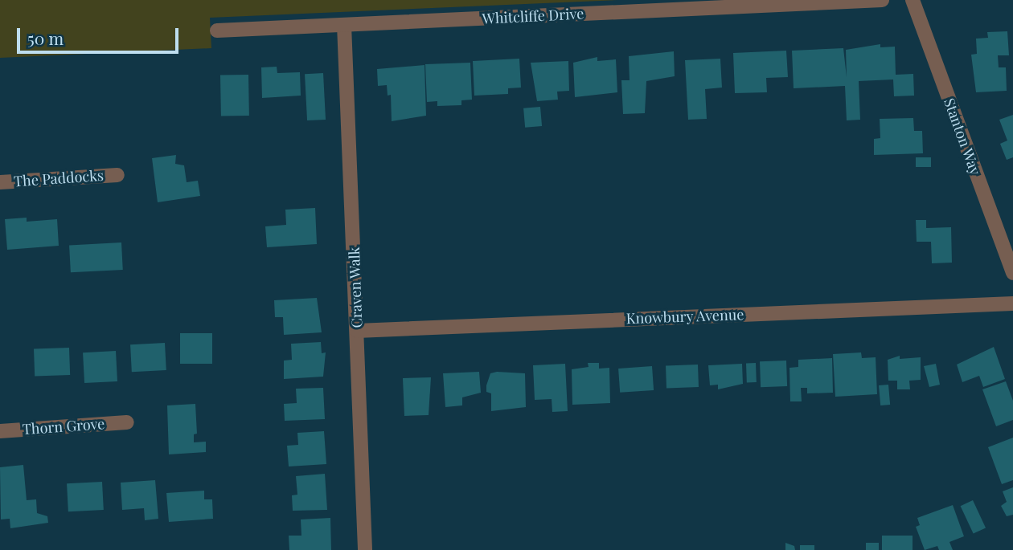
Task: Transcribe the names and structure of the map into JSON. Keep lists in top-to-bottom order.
{
  "streets": {
    "street": [
      "Whitcliffe Drive",
      "Stanton Way",
      "The Paddocks",
      "Craven Walk",
      "Knowbury Avenue",
      "Thorn Grove"
    ]
  },
  "crossings": [
    ["Whitcliffe Drive", "Craven Walk"],
    ["Craven Walk", "Knowbury Avenue"]
  ],
  "scale_bar": "50 m"
}
